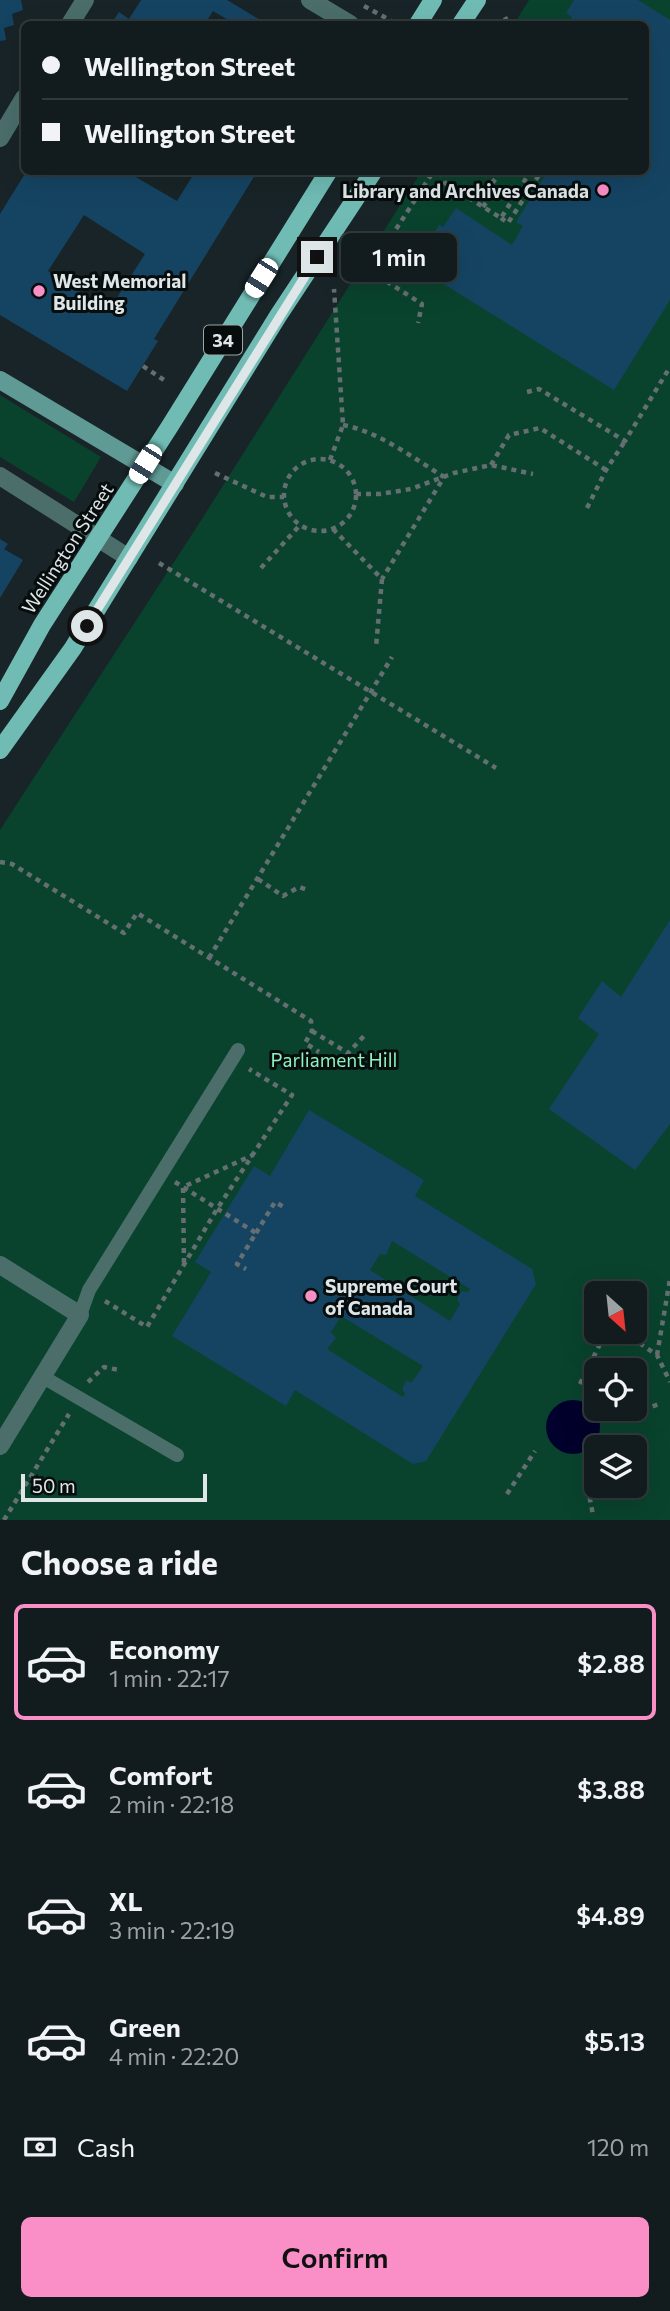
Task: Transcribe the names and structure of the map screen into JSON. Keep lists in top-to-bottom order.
{
  "streets": {
    "main road": ["34", "Wellington Street"]
  },
  "parks": ["Parliament Hill"],
  "places": ["Library and Archives Canada", "West Memorial Building", "Supreme Court of Canada"],
  "scale_bar": "50 m",
  "north": "bottom right",
  "page": {
    "banner": ["Wellington Street", "Wellington Street"],
    "bubble": "1 min",
    "scale": "50 m",
    "heading": "Choose a ride",
    "list": [
      {
        "name": "Economy",
        "note": "1 min · 22:17",
        "value": "$2.88"
      },
      {
        "name": "Comfort",
        "note": "2 min · 22:18",
        "value": "$3.88"
      },
      {
        "name": "XL",
        "note": "3 min · 22:19",
        "value": "$4.89"
      },
      {
        "name": "Green",
        "note": "4 min · 22:20",
        "value": "$5.13"
      }
    ],
    "pay": ["Cash", "120 m"],
    "buttons": "Confirm"
  }
}
